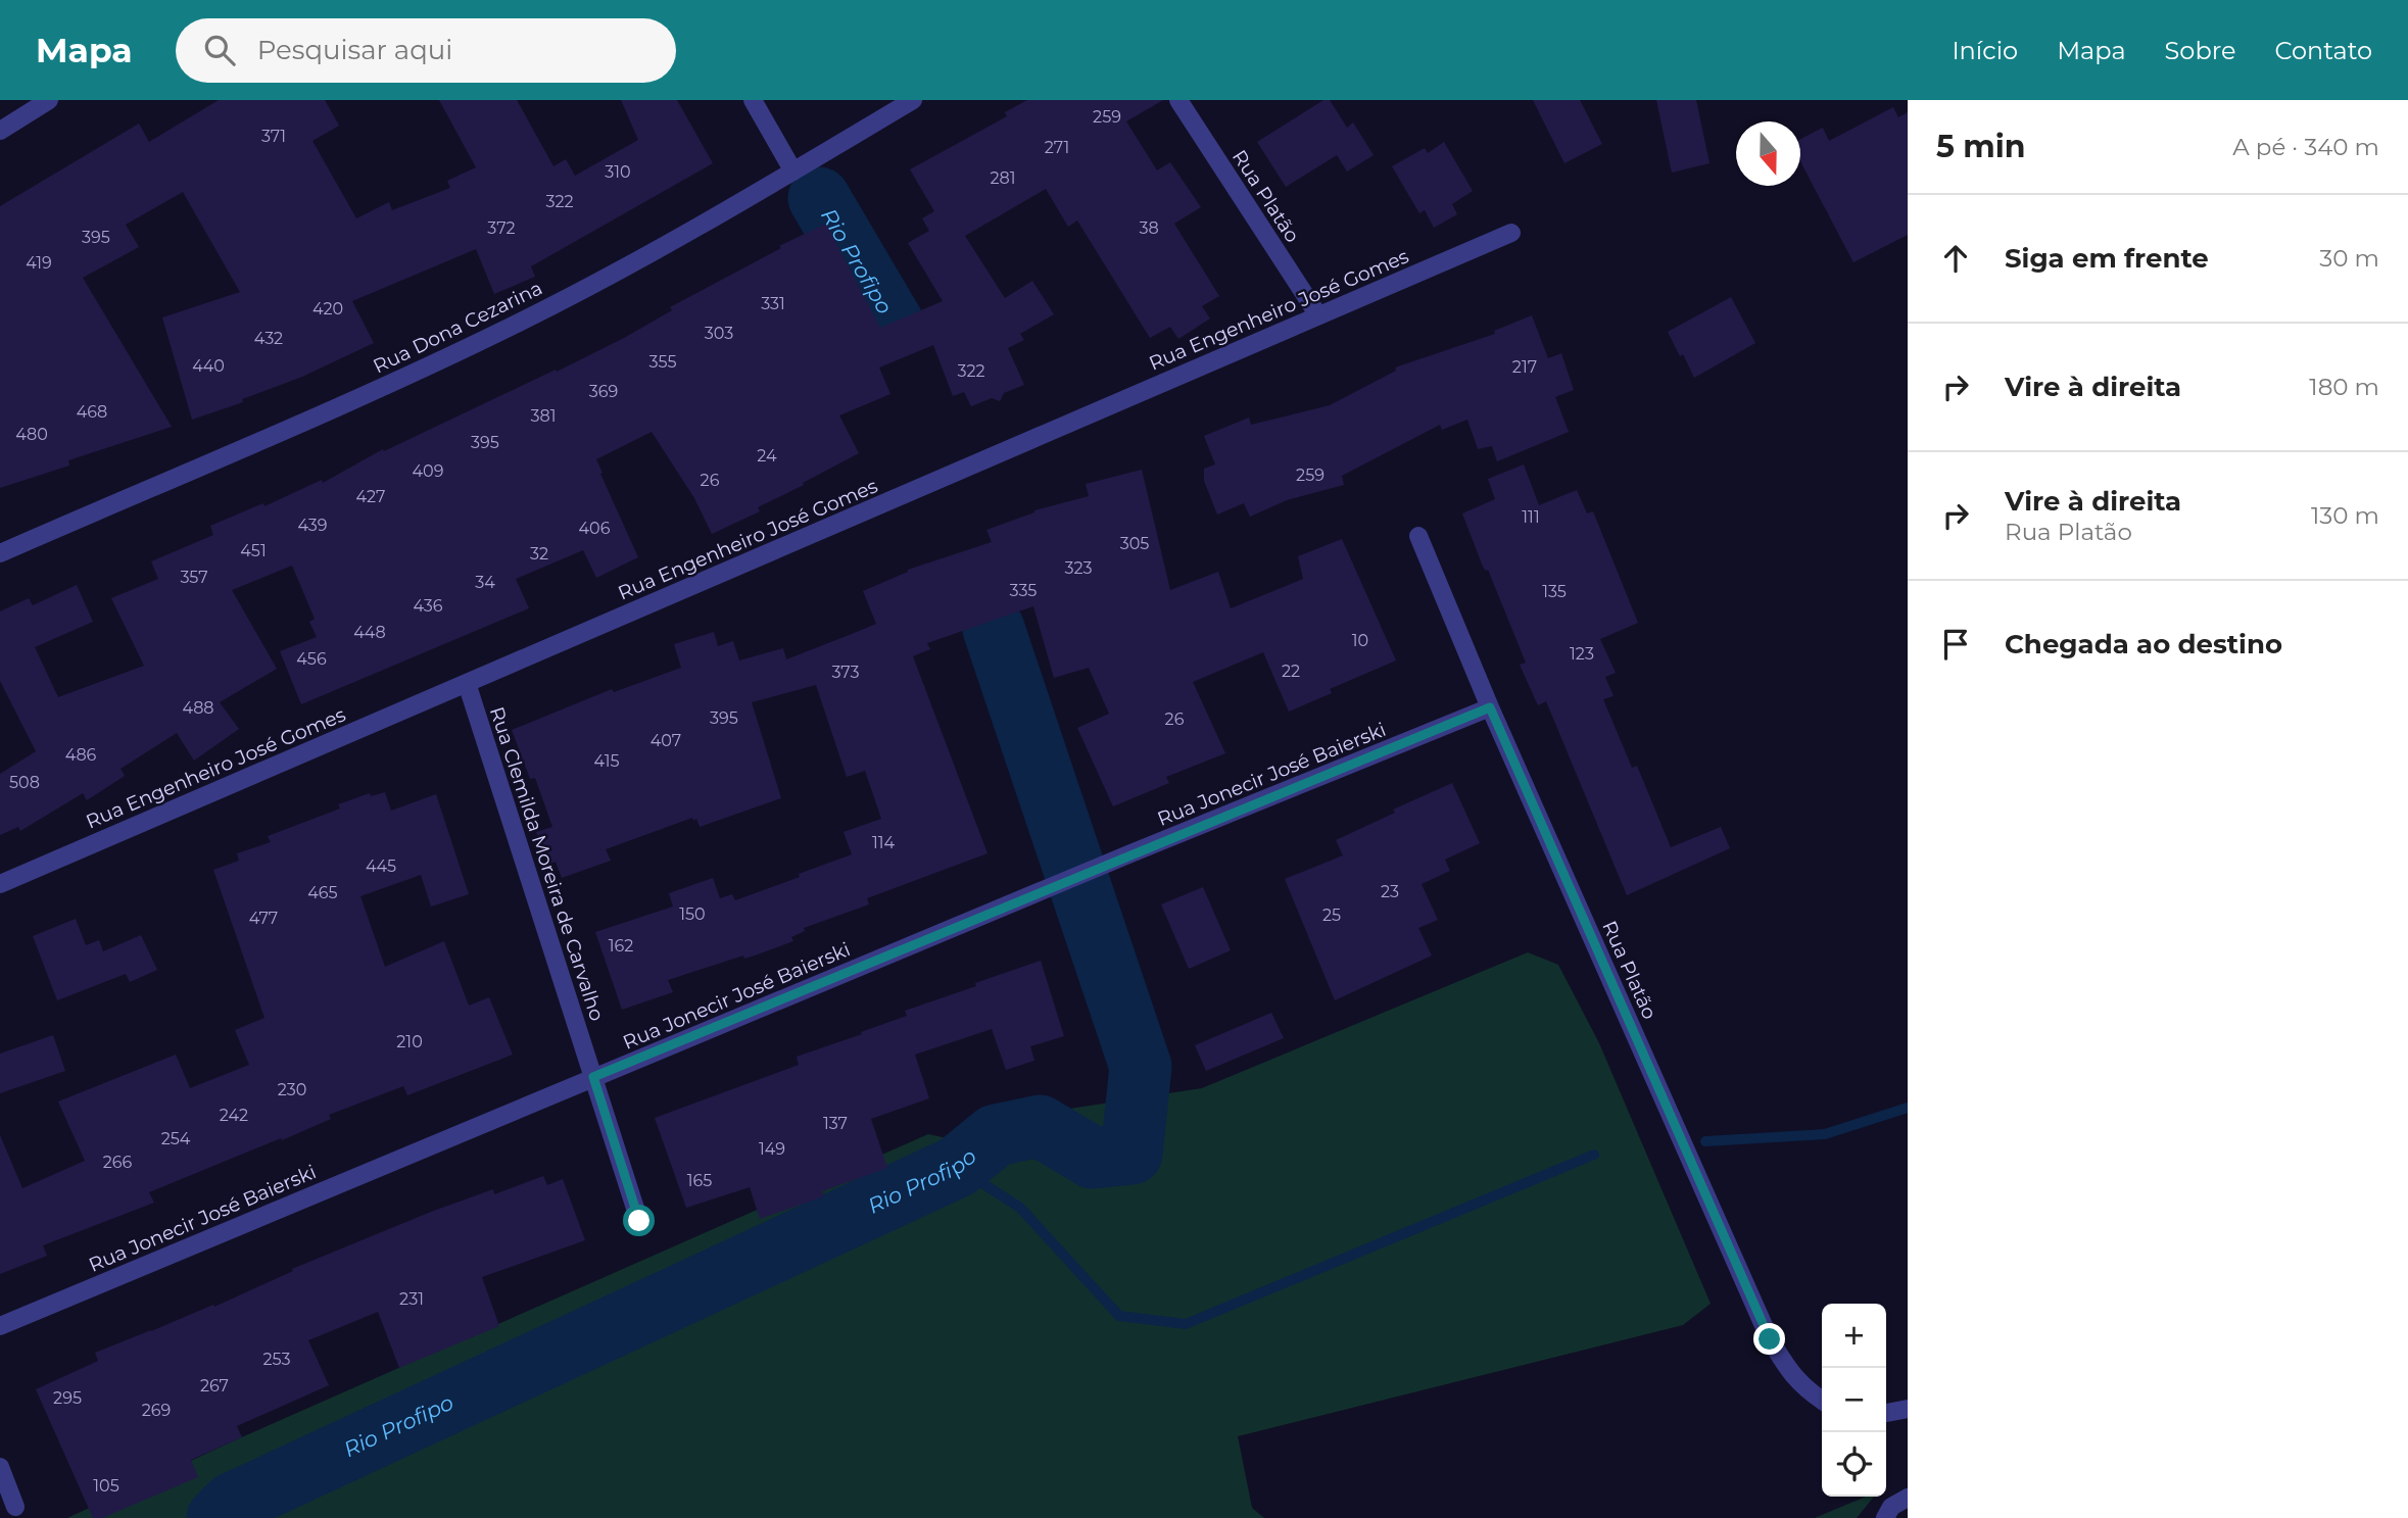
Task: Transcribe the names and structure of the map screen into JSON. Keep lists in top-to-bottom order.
{
  "streets": {
    "street": [
      "Rua Platão",
      "Rua Engenheiro José Gomes",
      "Rua Dona Cezarina",
      "Rua Jonecir José Baierski",
      "Rua Clemilda Moreira de Carvalho"
    ]
  },
  "crossings": [
    ["Rua Platão", "Rua Engenheiro José Gomes"],
    ["Rua Platão", "Rua Jonecir José Baierski"],
    ["Rua Engenheiro José Gomes", "Rua Clemilda Moreira de Carvalho"],
    ["Rua Jonecir José Baierski", "Rua Clemilda Moreira de Carvalho"]
  ],
  "water": ["Rio Profipo"],
  "house_numbers": [
    "259",
    "371",
    "271",
    "310",
    "281",
    "322",
    "372",
    "38",
    "395",
    "419",
    "331",
    "420",
    "303",
    "432",
    "355",
    "440",
    "217",
    "322",
    "369",
    "468",
    "381",
    "480",
    "395",
    "24",
    "409",
    "259",
    "26",
    "427",
    "111",
    "439",
    "406",
    "305",
    "451",
    "32",
    "323",
    "357",
    "34",
    "335",
    "135",
    "436",
    "448",
    "10",
    "123",
    "456",
    "22",
    "373",
    "488",
    "395",
    "26",
    "407",
    "486",
    "415",
    "508",
    "114",
    "445",
    "23",
    "465",
    "150",
    "25",
    "477",
    "162",
    "210",
    "230",
    "242",
    "137",
    "254",
    "149",
    "266",
    "165",
    "231",
    "253",
    "267",
    "295",
    "269",
    "105"
  ],
  "north": "bottom",
  "page": {
    "header": "Mapa",
    "search": "Pesquisar aqui",
    "nav": [
      "Início",
      "Mapa",
      "Sobre",
      "Contato"
    ],
    "heading": ["5 min", "A pé · 340 m"],
    "list": [
      ["Siga em frente", "30 m"],
      ["Vire à direita", "180 m"],
      ["Vire à direita", "Rua Platão", "130 m"],
      "Chegada ao destino"
    ],
    "map_buttons": ["+", "−"]
  }
}
